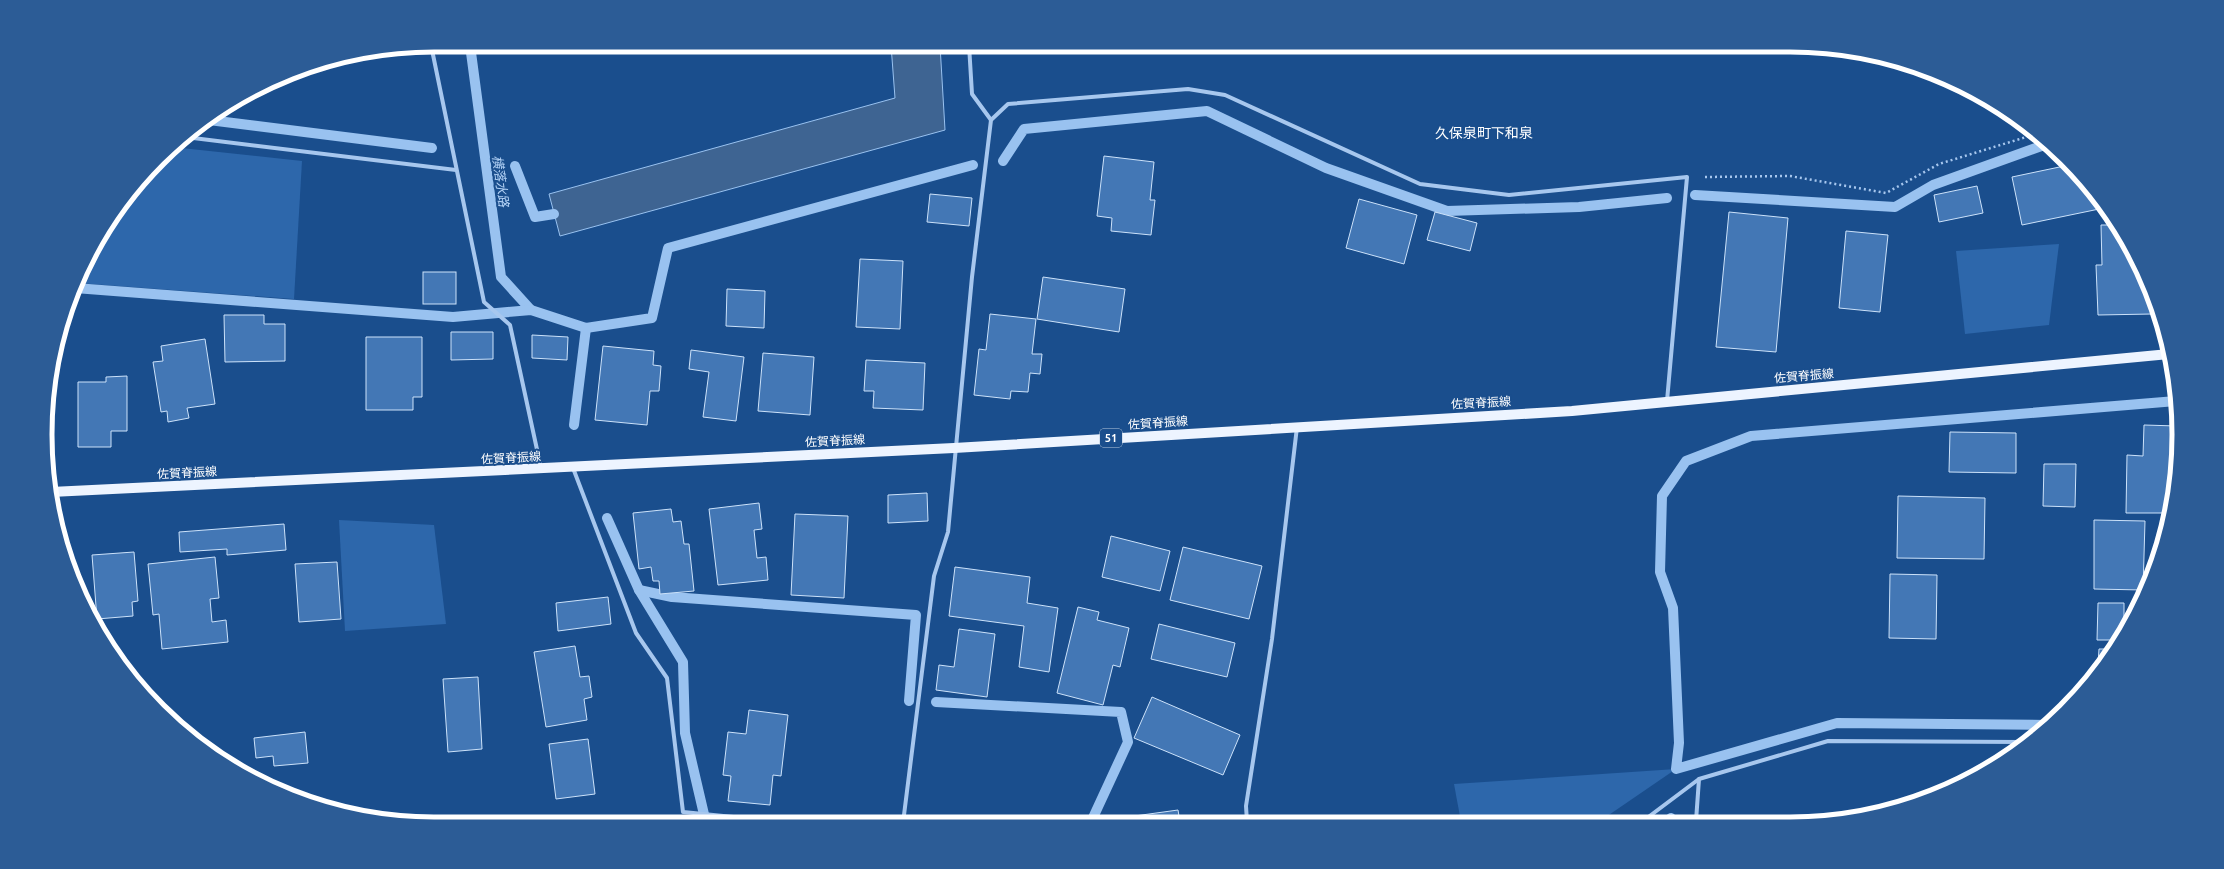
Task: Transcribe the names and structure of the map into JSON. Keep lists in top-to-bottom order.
{
  "streets": {
    "main road": ["佐賀脊振線", "51"]
  },
  "districts": ["久保泉町下和泉"],
  "water": ["横落水路"]
}
